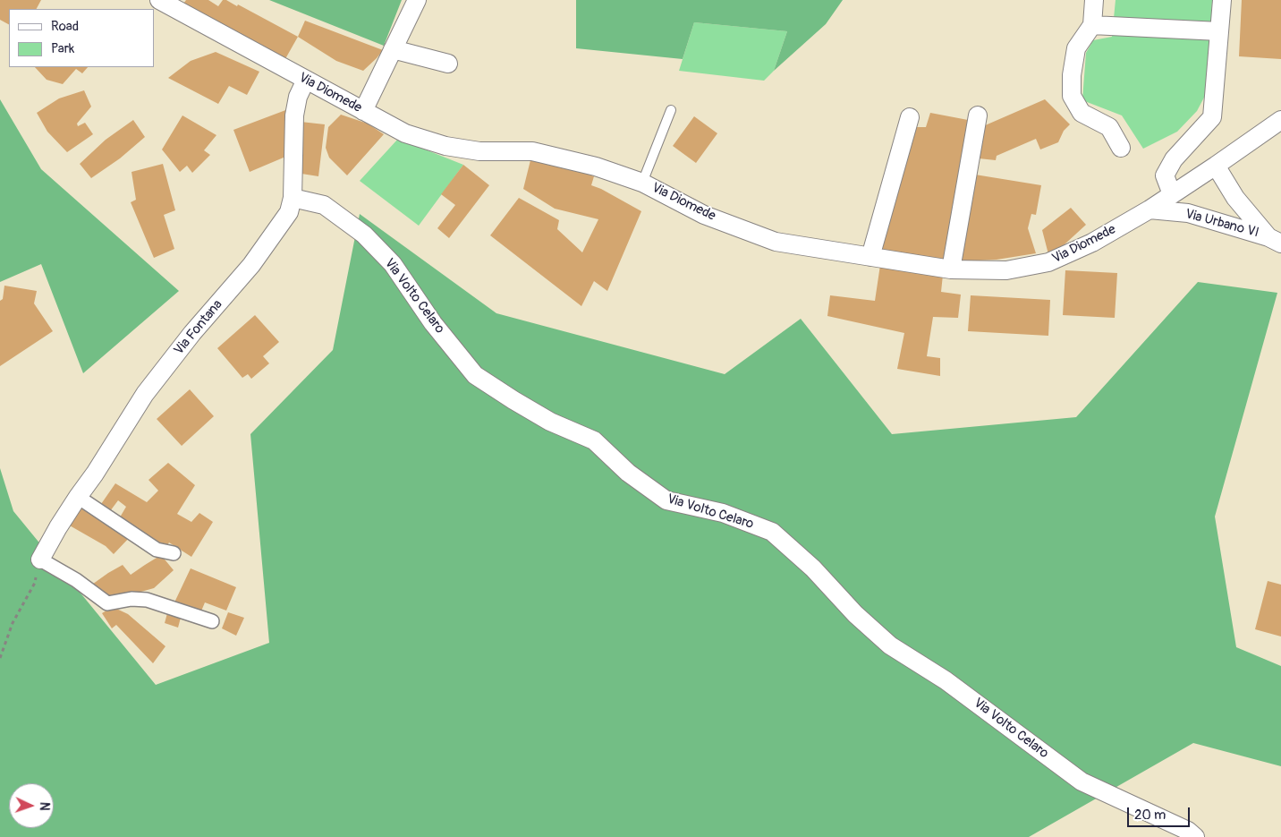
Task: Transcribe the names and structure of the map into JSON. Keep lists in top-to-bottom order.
{
  "streets": {
    "street": [
      "Via Diomede",
      "Via Urbano VI",
      "Via Volto Celaro",
      "Via Fontana"
    ]
  },
  "crossings": [
    ["Via Diomede", "Via Urbano VI"],
    ["Via Diomede", "Via Fontana"],
    ["Via Volto Celaro", "Via Fontana"]
  ],
  "legend": ["Road", "Park"],
  "scale_bar": "20 m",
  "north": "right"
}
